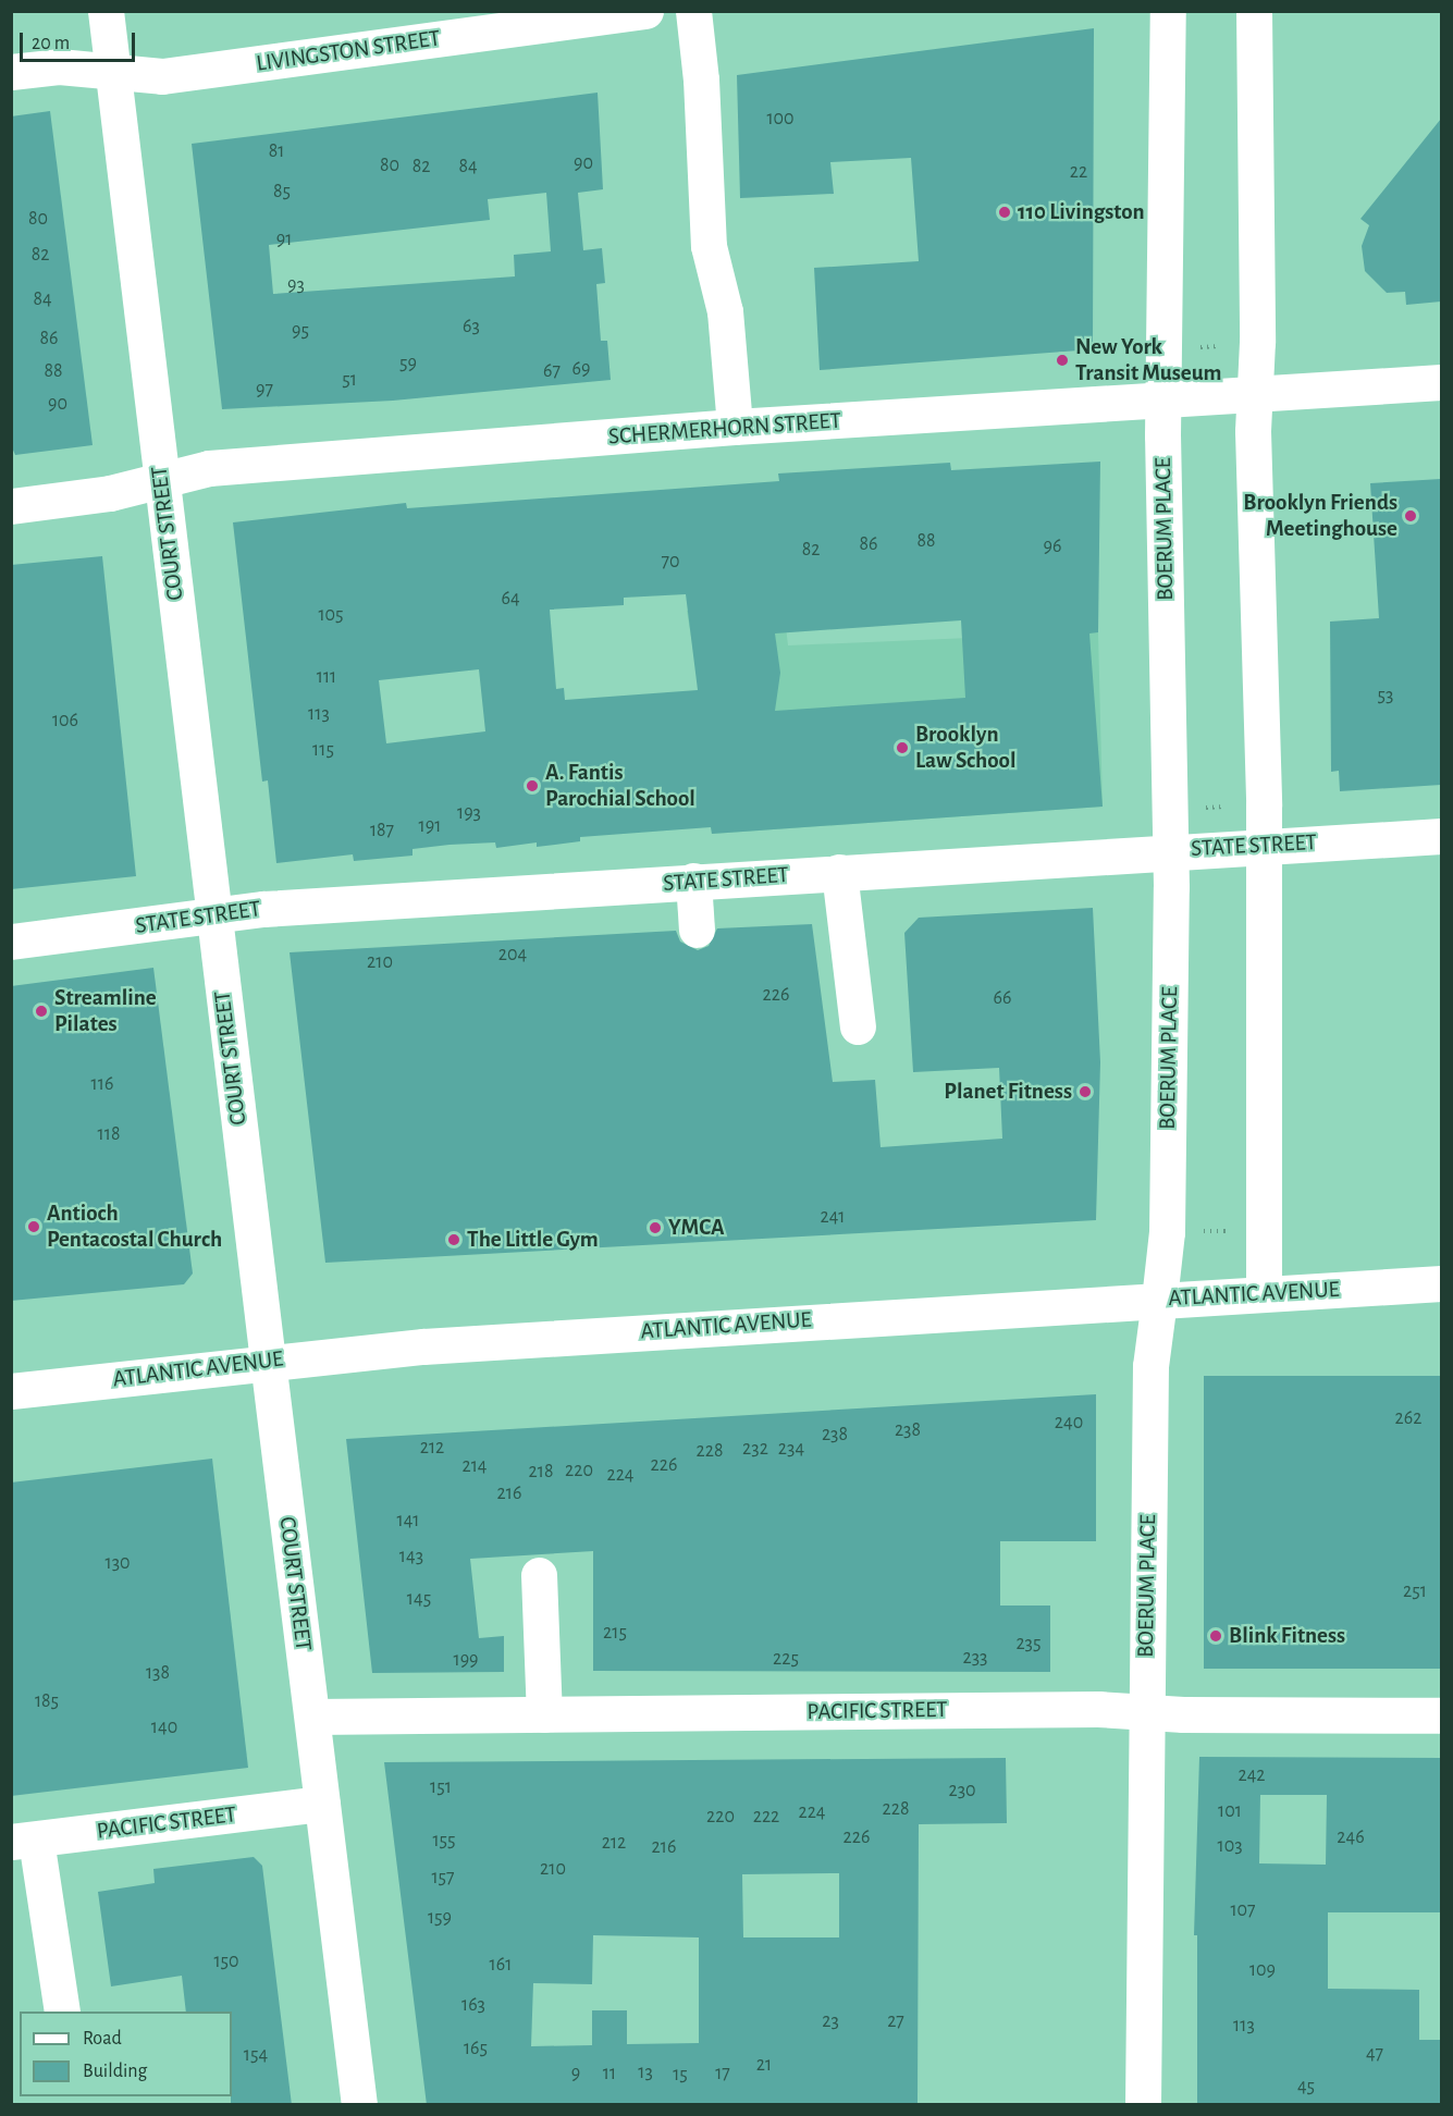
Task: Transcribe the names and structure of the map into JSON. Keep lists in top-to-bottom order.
{
  "streets": {
    "street": [
      "LIVINGSTON STREET",
      "SCHERMERHORN STREET",
      "BOERUM PLACE",
      "COURT STREET",
      "STATE STREET",
      "ATLANTIC AVENUE",
      "PACIFIC STREET"
    ]
  },
  "crossings": [
    ["LIVINGSTON STREET", "COURT STREET"],
    ["SCHERMERHORN STREET", "BOERUM PLACE"],
    ["SCHERMERHORN STREET", "COURT STREET"],
    ["BOERUM PLACE", "STATE STREET"],
    ["BOERUM PLACE", "ATLANTIC AVENUE"],
    ["BOERUM PLACE", "PACIFIC STREET"],
    ["COURT STREET", "STATE STREET"],
    ["COURT STREET", "ATLANTIC AVENUE"],
    ["COURT STREET", "PACIFIC STREET"]
  ],
  "places": [
    "110 Livingston",
    "New York Transit Museum",
    "Brooklyn Friends Meetinghouse",
    "Brooklyn Law School",
    "A. Fantis Parochial School",
    "Streamline Pilates",
    "Planet Fitness",
    "Antioch Pentacostal Church",
    "YMCA",
    "The Little Gym",
    "Blink Fitness"
  ],
  "house_numbers": [
    "100",
    "81",
    "90",
    "80",
    "82",
    "84",
    "22",
    "85",
    "80",
    "91",
    "82",
    "93",
    "84",
    "63",
    "95",
    "86",
    "59",
    "69",
    "88",
    "67",
    "51",
    "97",
    "90",
    "88",
    "86",
    "96",
    "82",
    "70",
    "64",
    "105",
    "111",
    "53",
    "113",
    "106",
    "115",
    "193",
    "191",
    "187",
    "204",
    "210",
    "226",
    "66",
    "116",
    "118",
    "241",
    "262",
    "240",
    "238",
    "238",
    "212",
    "232",
    "234",
    "228",
    "226",
    "214",
    "220",
    "218",
    "224",
    "216",
    "141",
    "143",
    "130",
    "251",
    "145",
    "215",
    "235",
    "233",
    "225",
    "199",
    "138",
    "185",
    "140",
    "242",
    "151",
    "230",
    "228",
    "101",
    "224",
    "220",
    "222",
    "226",
    "246",
    "155",
    "212",
    "103",
    "216",
    "210",
    "157",
    "107",
    "159",
    "150",
    "161",
    "109",
    "163",
    "23",
    "27",
    "113",
    "165",
    "47",
    "154",
    "21",
    "13",
    "9",
    "11",
    "17",
    "15",
    "45"
  ],
  "legend": ["Road", "Building"],
  "scale_bar": "20 m"
}
